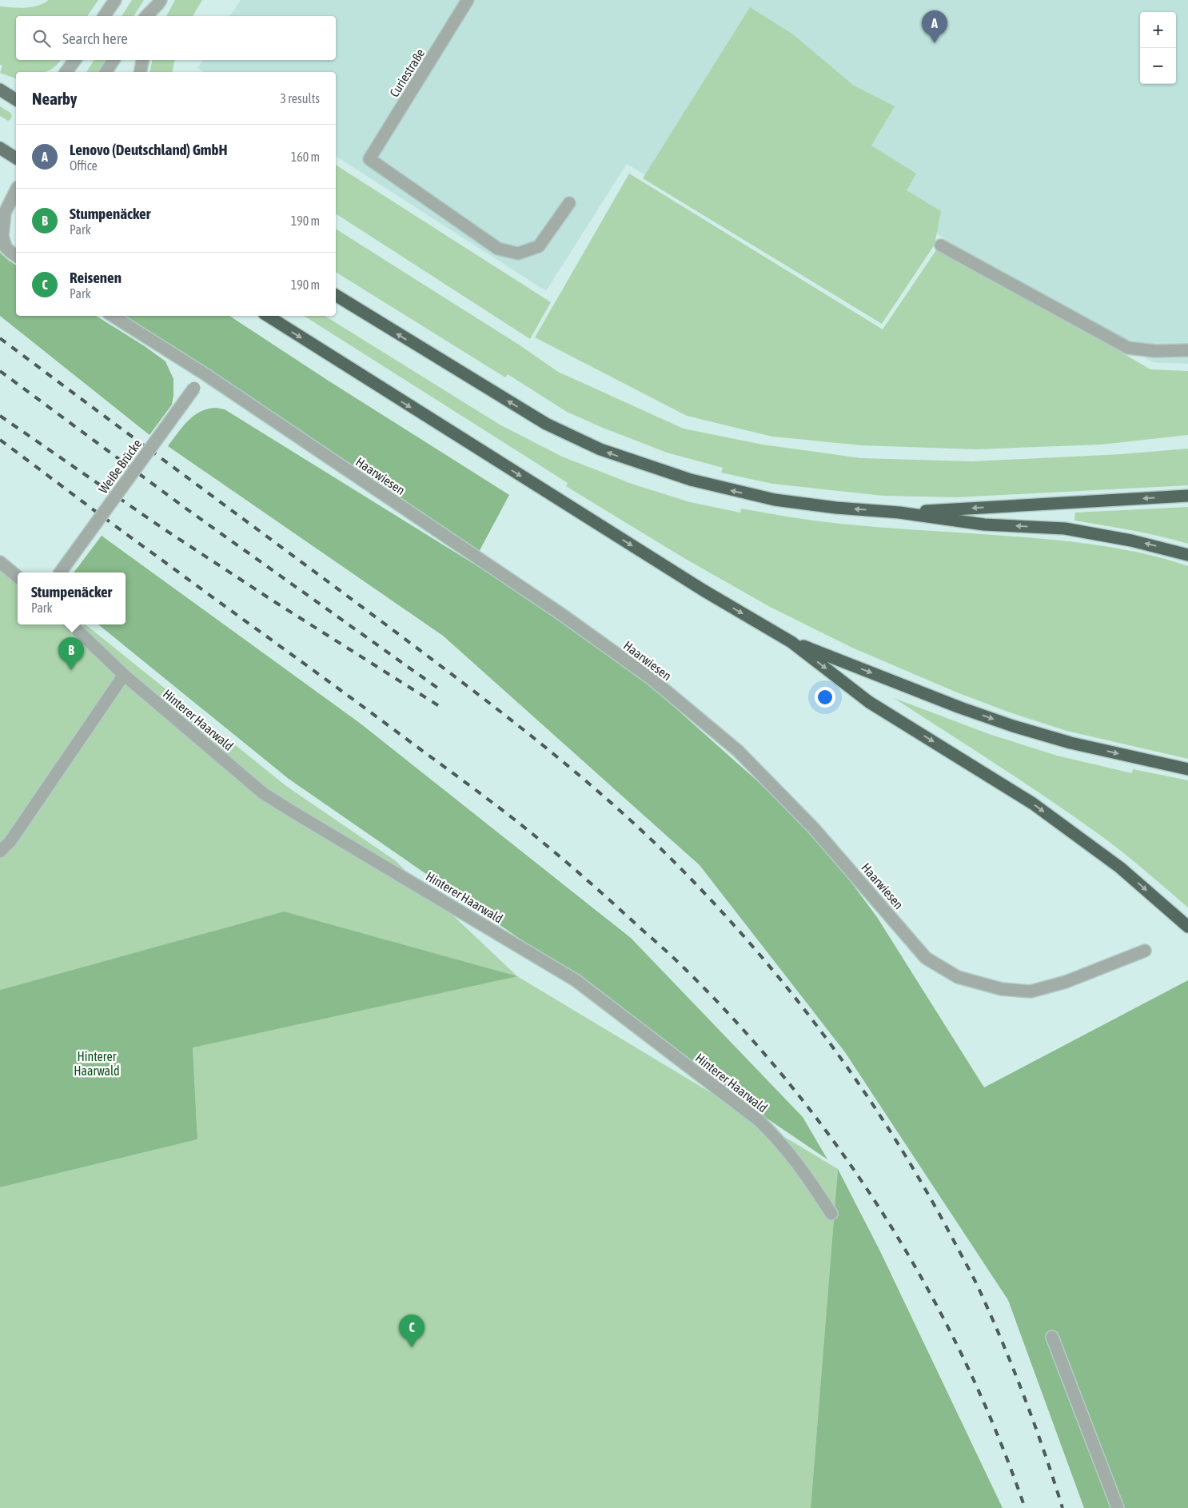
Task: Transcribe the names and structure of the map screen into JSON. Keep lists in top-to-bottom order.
{
  "streets": {
    "street": [
      "Curiestraße",
      "Weiße Brücke",
      "Haarwiesen",
      "Hinterer Haarwald"
    ]
  },
  "crossings": [
    ["Weiße Brücke", "Haarwiesen"]
  ],
  "parks": ["Hinterer Haarwald"],
  "page": {
    "pins": ["A", "B", "C"],
    "map_buttons": ["+", "−"],
    "search": "Search here",
    "heading": ["Nearby", "3 results"],
    "list": [
      {
        "mark": "A",
        "name": "Lenovo (Deutschland) GmbH",
        "note": "Office",
        "value": "160 m"
      },
      {
        "mark": "B",
        "name": "Stumpenäcker",
        "note": "Park",
        "value": "190 m"
      },
      {
        "mark": "C",
        "name": "Reisenen",
        "note": "Park",
        "value": "190 m"
      }
    ],
    "popup": ["Stumpenäcker", "Park"]
  }
}
